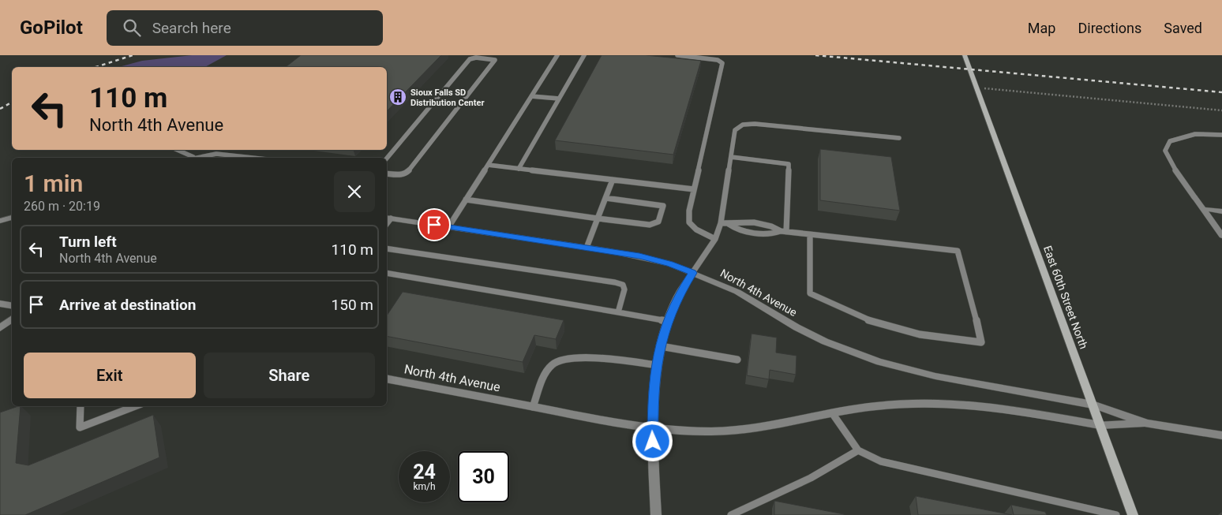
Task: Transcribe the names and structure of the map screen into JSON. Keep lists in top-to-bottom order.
{
  "streets": {
    "main road": ["East 60th Street North"],
    "street": ["North 4th Avenue"]
  },
  "crossings": [
    ["North 4th Avenue", "East 60th Street North"]
  ],
  "places": {
    "building": ["Sioux Falls SD Distribution Center"]
  },
  "page": {
    "header": "GoPilot",
    "search": "Search here",
    "nav": ["Map", "Directions", "Saved"],
    "turn": ["110 m", "North 4th Avenue"],
    "heading": ["1 min", "260 m · 20:19"],
    "list": [
      {
        "name": "Turn left",
        "note": "North 4th Avenue",
        "value": "110 m"
      },
      {
        "name": "Arrive at destination",
        "value": "150 m"
      }
    ],
    "buttons": ["Exit", "Share"],
    "speed": "24 km/h",
    "limit": "30"
  }
}
